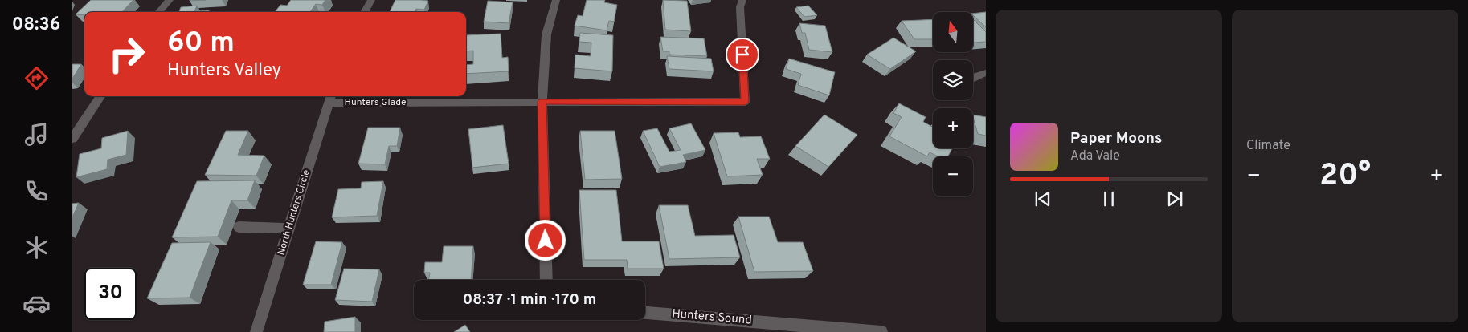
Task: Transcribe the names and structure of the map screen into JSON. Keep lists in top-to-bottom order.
{
  "streets": {
    "street": ["Hunters Glade", "North Hunters Circle", "Hunters Sound"]
  },
  "crossings": [
    ["Hunters Glade", "North Hunters Circle"]
  ],
  "north": "top",
  "page": {
    "tabs": "08:36",
    "tile": "Climate",
    "map_buttons": ["+", "−"],
    "turn": ["60 m", "Hunters Valley"],
    "song": ["Paper Moons", "Ada Vale"],
    "heat": ["−", "20°", "+"],
    "limit": "30",
    "trip": "08:37 · 1 min · 170 m"
  }
}
